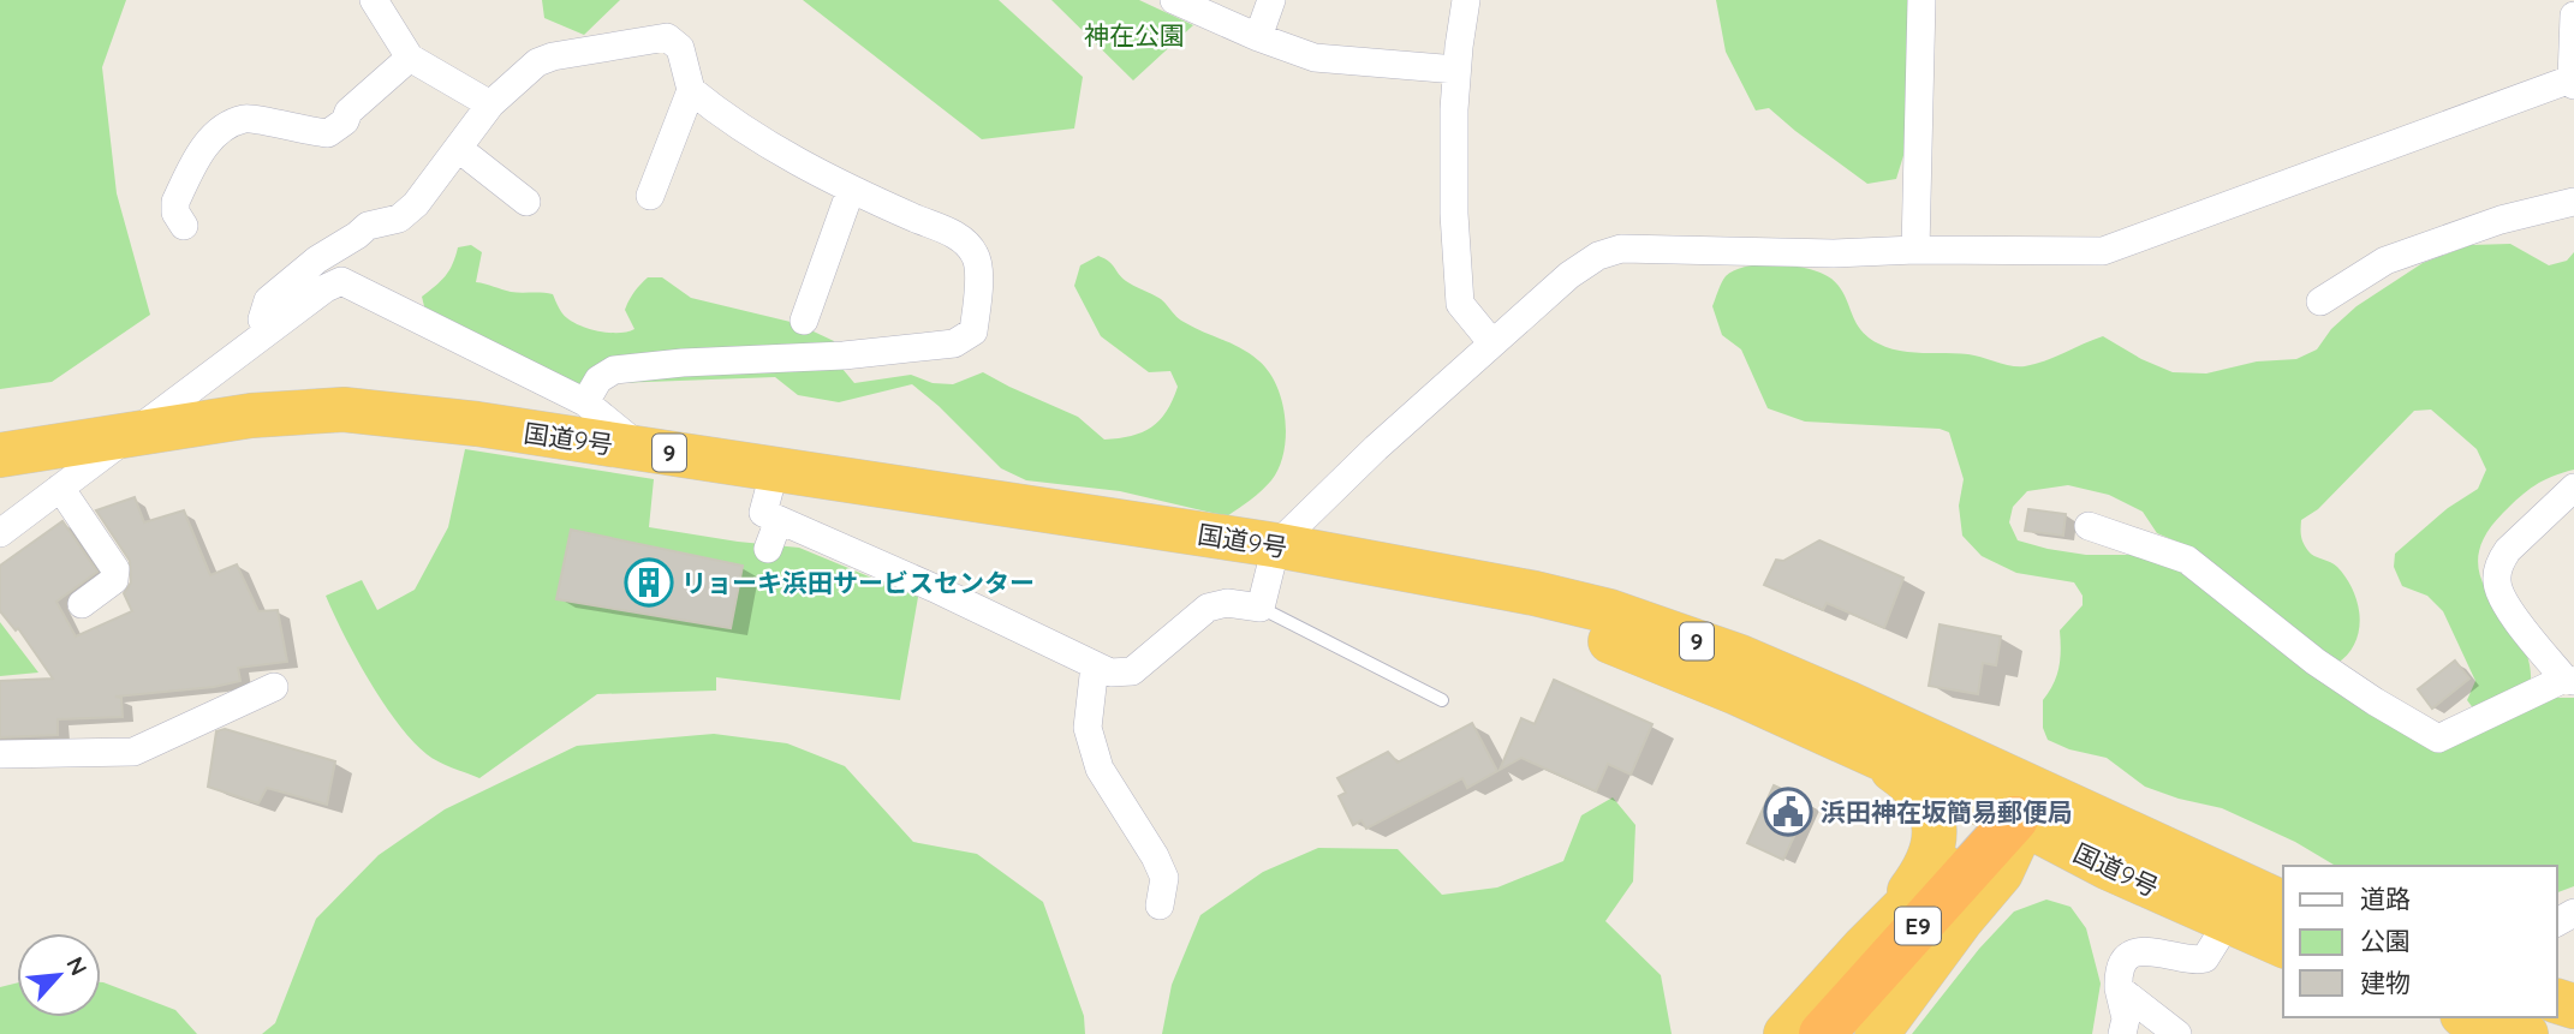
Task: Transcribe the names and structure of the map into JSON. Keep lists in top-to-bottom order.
{
  "streets": {
    "highway": ["国道9号", "9", "E9"]
  },
  "crossings": [
    ["国道9号", "E9"]
  ],
  "parks": ["神在公園"],
  "places": {
    "building": ["リョーキ浜田サービスセンター"],
    "public building": ["浜田神在坂簡易郵便局"]
  },
  "legend": ["道路", "公園", "建物"],
  "north": "top right"
}
